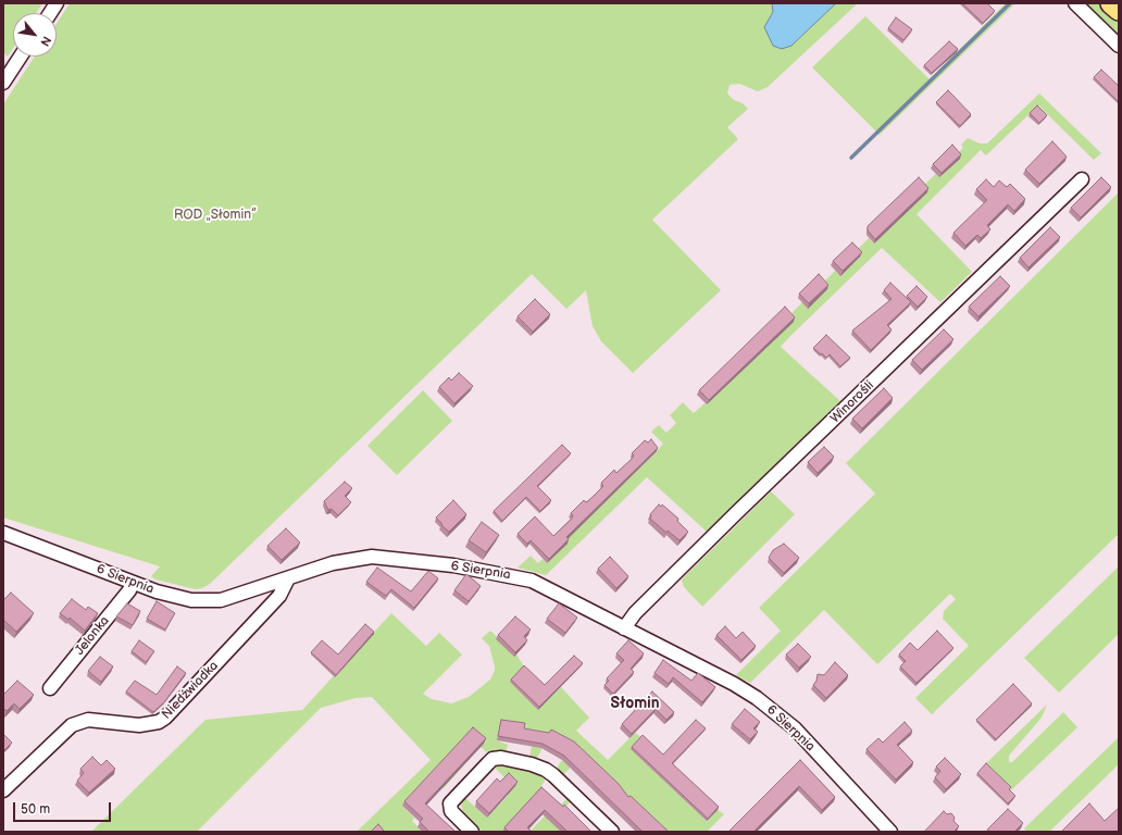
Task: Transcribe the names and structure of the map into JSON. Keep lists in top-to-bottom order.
{
  "streets": {
    "street": [
      "Winorośli",
      "6 Sierpnia",
      "Jelonka",
      "Niedźwiadka"
    ]
  },
  "crossings": [
    ["Winorośli", "6 Sierpnia"],
    ["6 Sierpnia", "Jelonka"],
    ["6 Sierpnia", "Niedźwiadka"]
  ],
  "districts": ["Słomin"],
  "parks": ["ROD „Słomin”"],
  "scale_bar": "50 m",
  "north": "bottom right"
}
